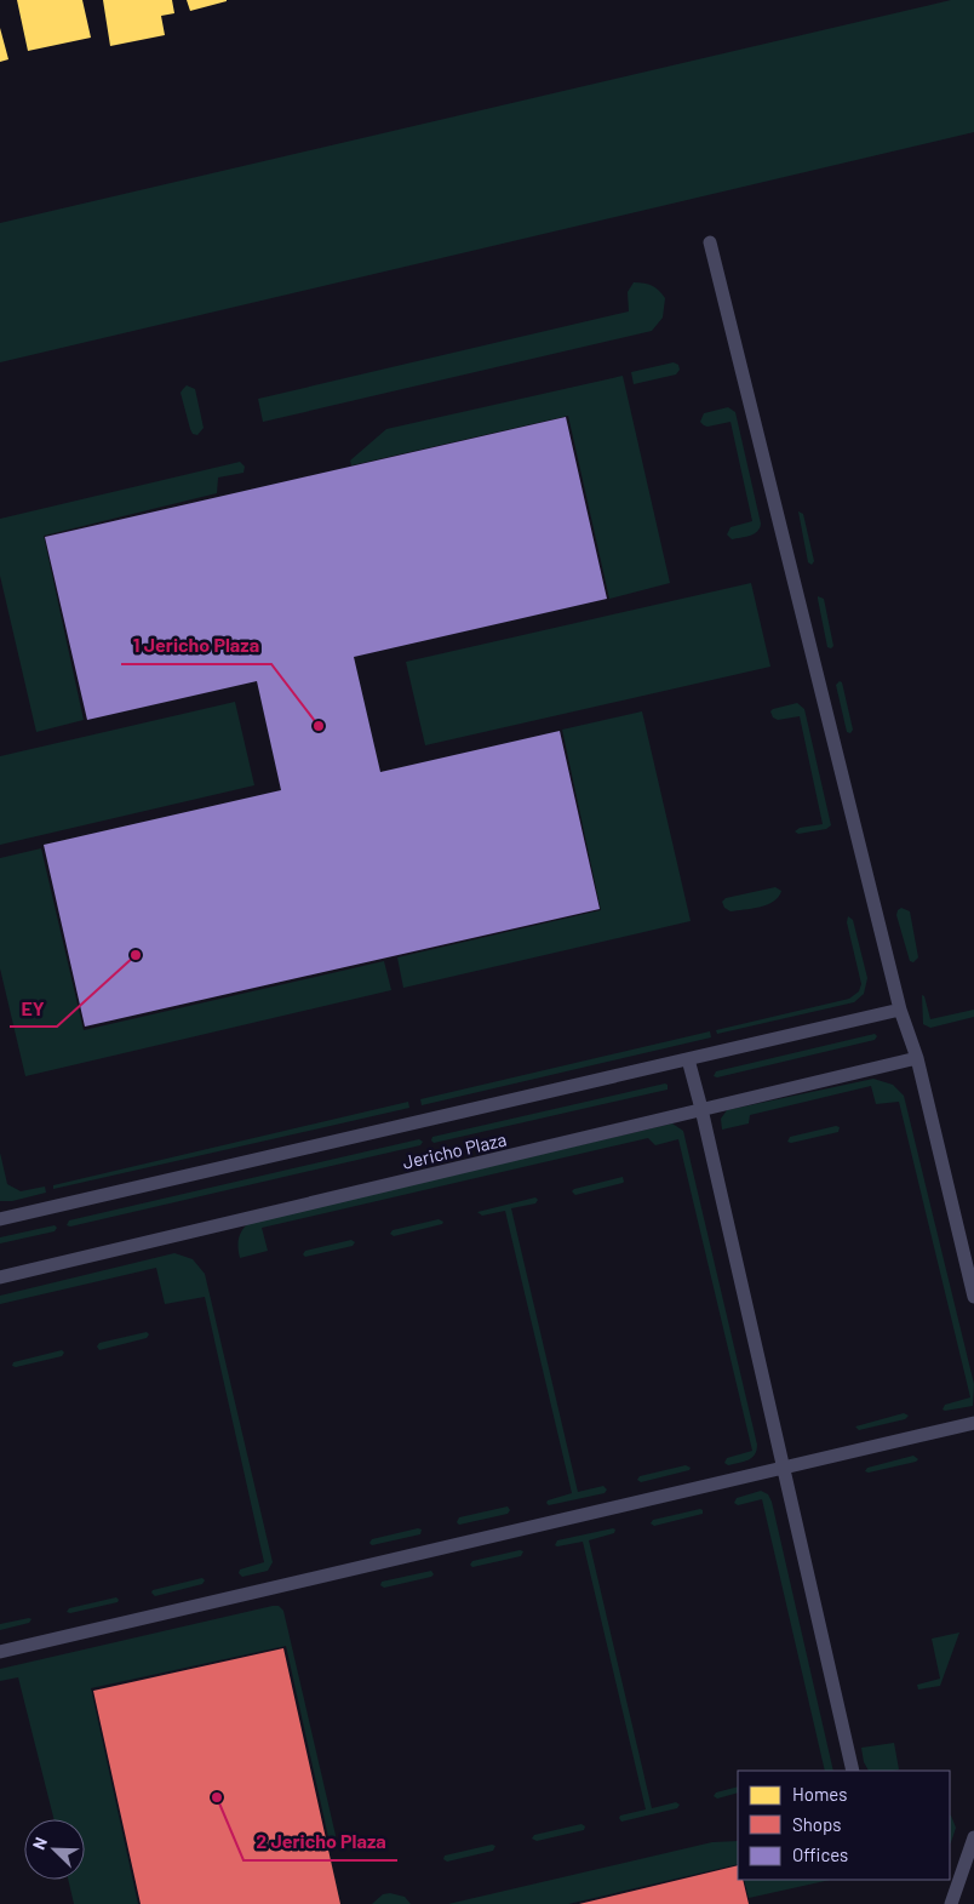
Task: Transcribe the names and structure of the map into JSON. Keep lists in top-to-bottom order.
{
  "streets": {
    "lane": ["Jericho Plaza"]
  },
  "places": ["1 Jericho Plaza", "EY", "2 Jericho Plaza"],
  "legend": ["Homes", "Shops", "Offices"],
  "north": "top left"
}
